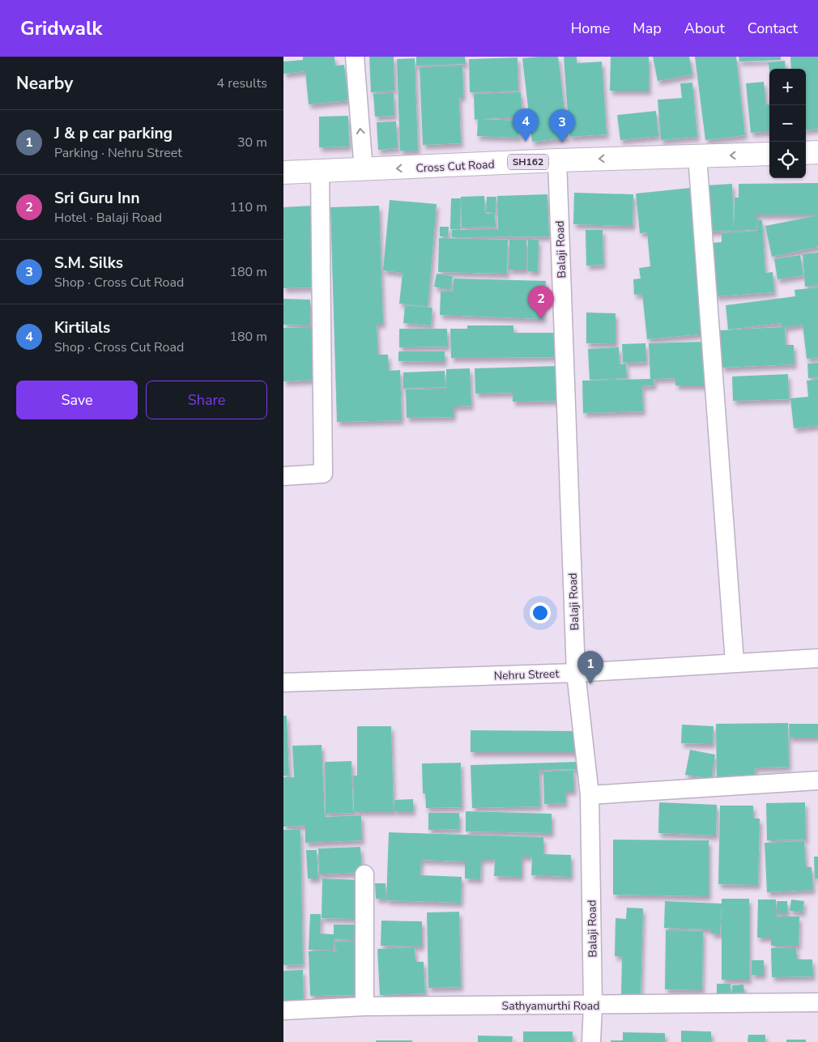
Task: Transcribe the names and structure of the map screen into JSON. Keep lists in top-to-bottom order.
{
  "streets": {
    "main road": ["SH162", "Cross Cut Road"],
    "street": ["Balaji Road", "Nehru Street", "Sathyamurthi Road"]
  },
  "crossings": [
    ["Cross Cut Road", "Balaji Road"],
    ["Balaji Road", "Nehru Street"],
    ["Balaji Road", "Sathyamurthi Road"]
  ],
  "one_way": ["Cross Cut Road"],
  "page": {
    "header": "Gridwalk",
    "nav": [
      "Home",
      "Map",
      "About",
      "Contact"
    ],
    "heading": ["Nearby", "4 results"],
    "map_buttons": ["+", "−"],
    "pins": [
      "4",
      "3",
      "2",
      "1"
    ],
    "list": [
      {
        "mark": "1",
        "name": "J & p car parking",
        "note": "Parking · Nehru Street",
        "value": "30 m"
      },
      {
        "mark": "2",
        "name": "Sri Guru Inn",
        "note": "Hotel · Balaji Road",
        "value": "110 m"
      },
      {
        "mark": "3",
        "name": "S.M. Silks",
        "note": "Shop · Cross Cut Road",
        "value": "180 m"
      },
      {
        "mark": "4",
        "name": "Kirtilals",
        "note": "Shop · Cross Cut Road",
        "value": "180 m"
      }
    ],
    "buttons": ["Save", "Share"]
  }
}
